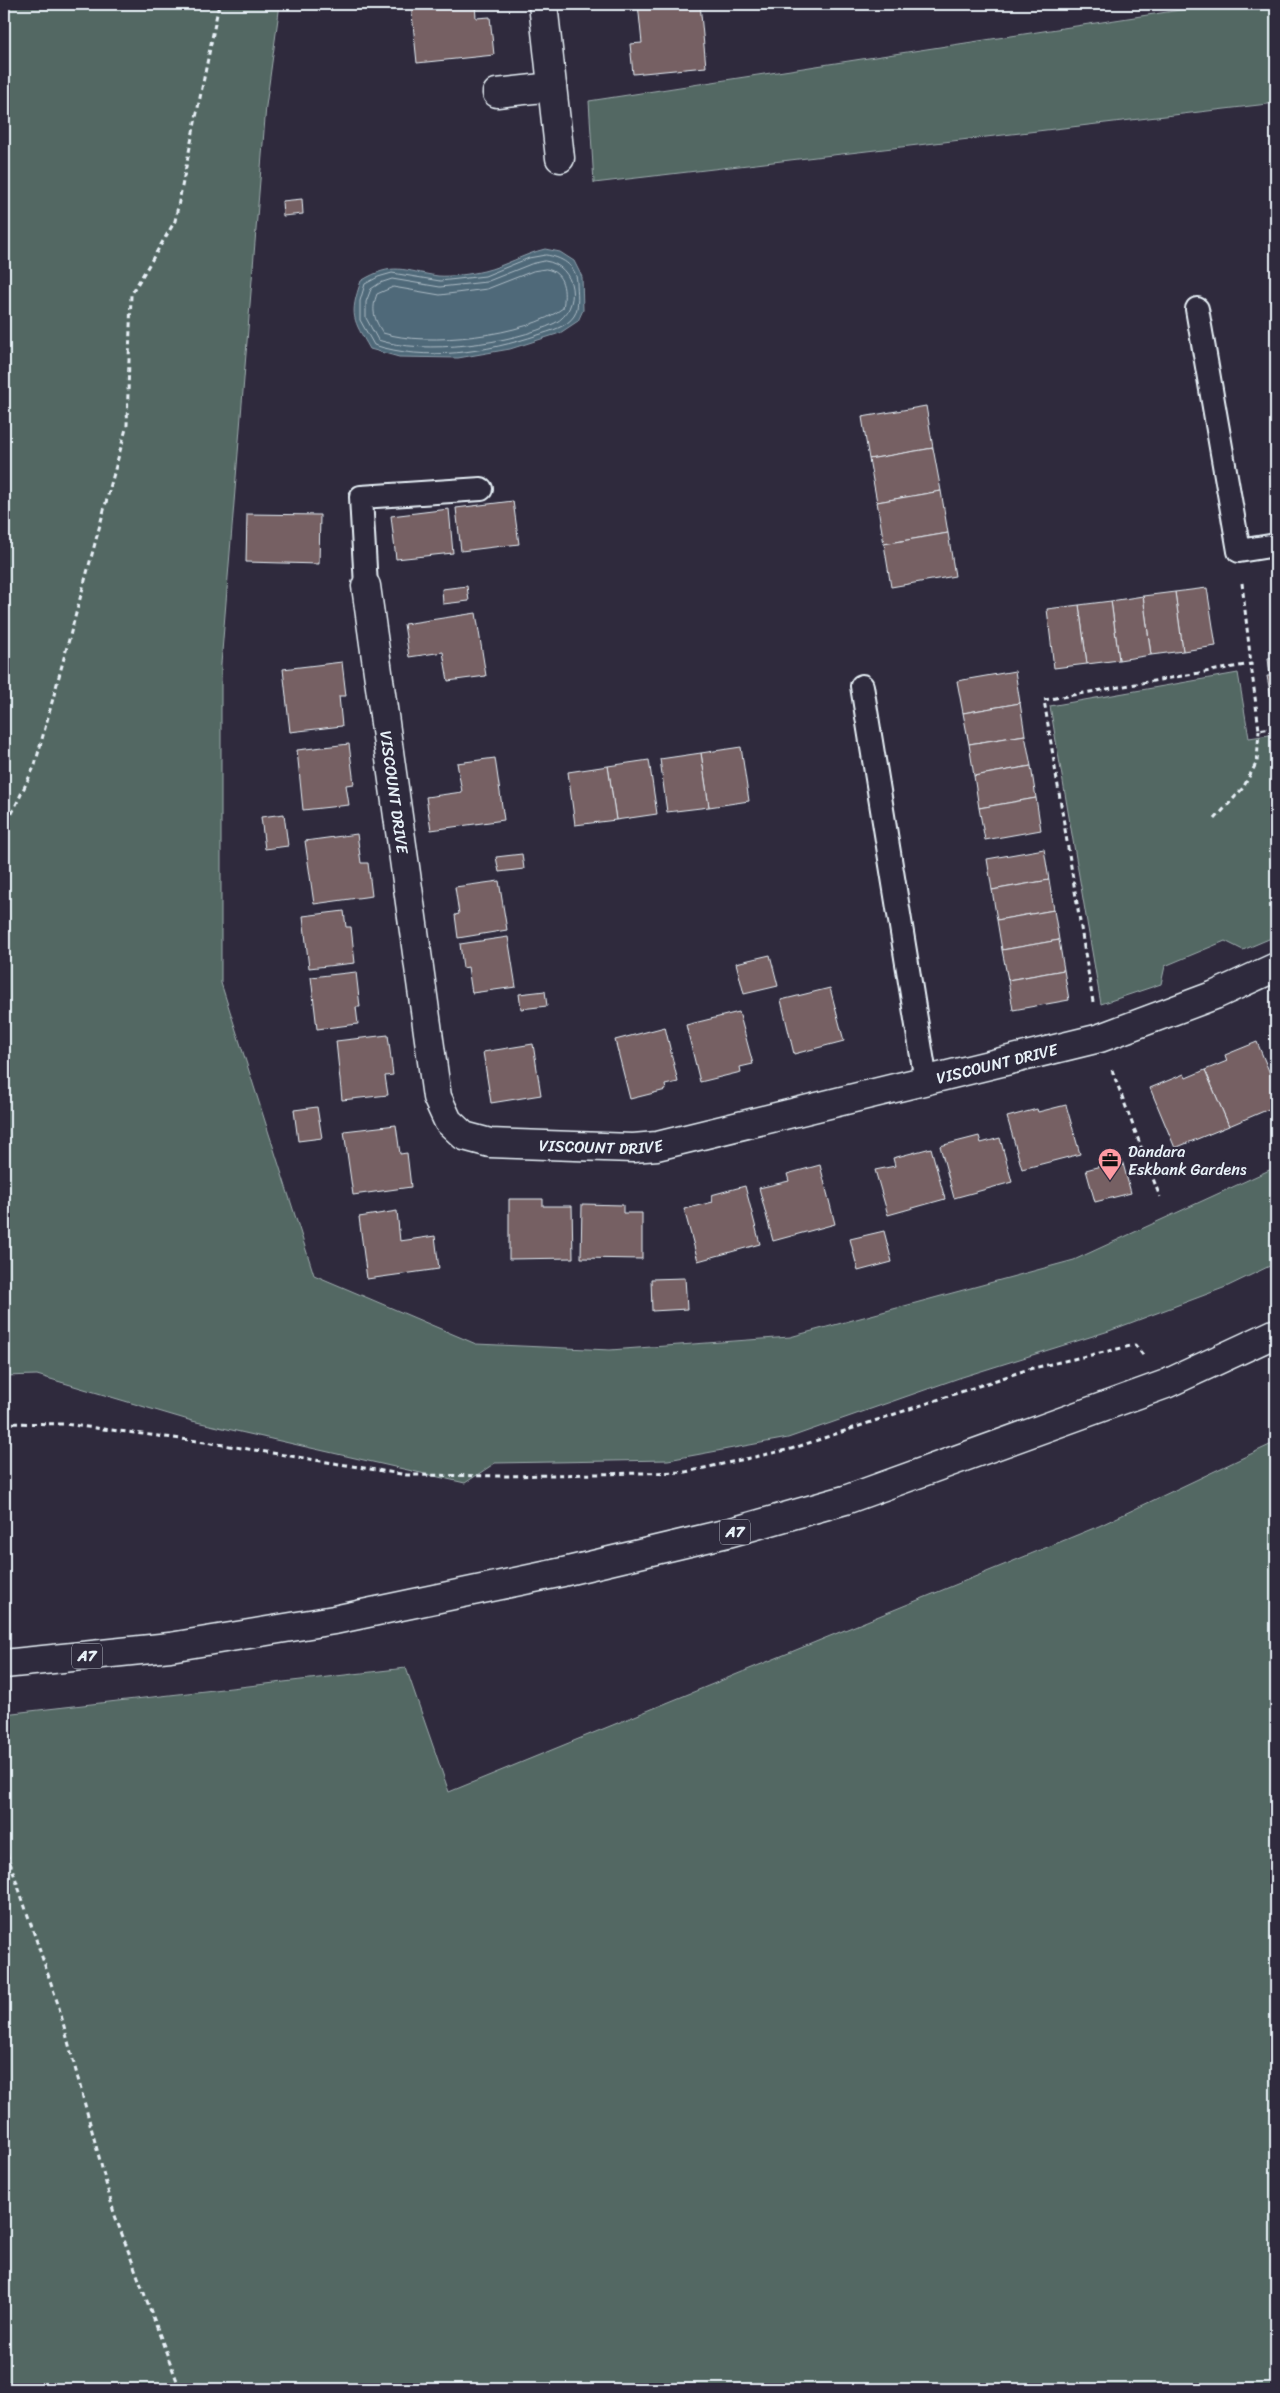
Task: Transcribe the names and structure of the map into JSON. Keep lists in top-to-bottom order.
{
  "streets": {
    "street": ["VISCOUNT DRIVE", "A7"]
  },
  "places": {
    "office": ["Dandara Eskbank Gardens"]
  }
}
